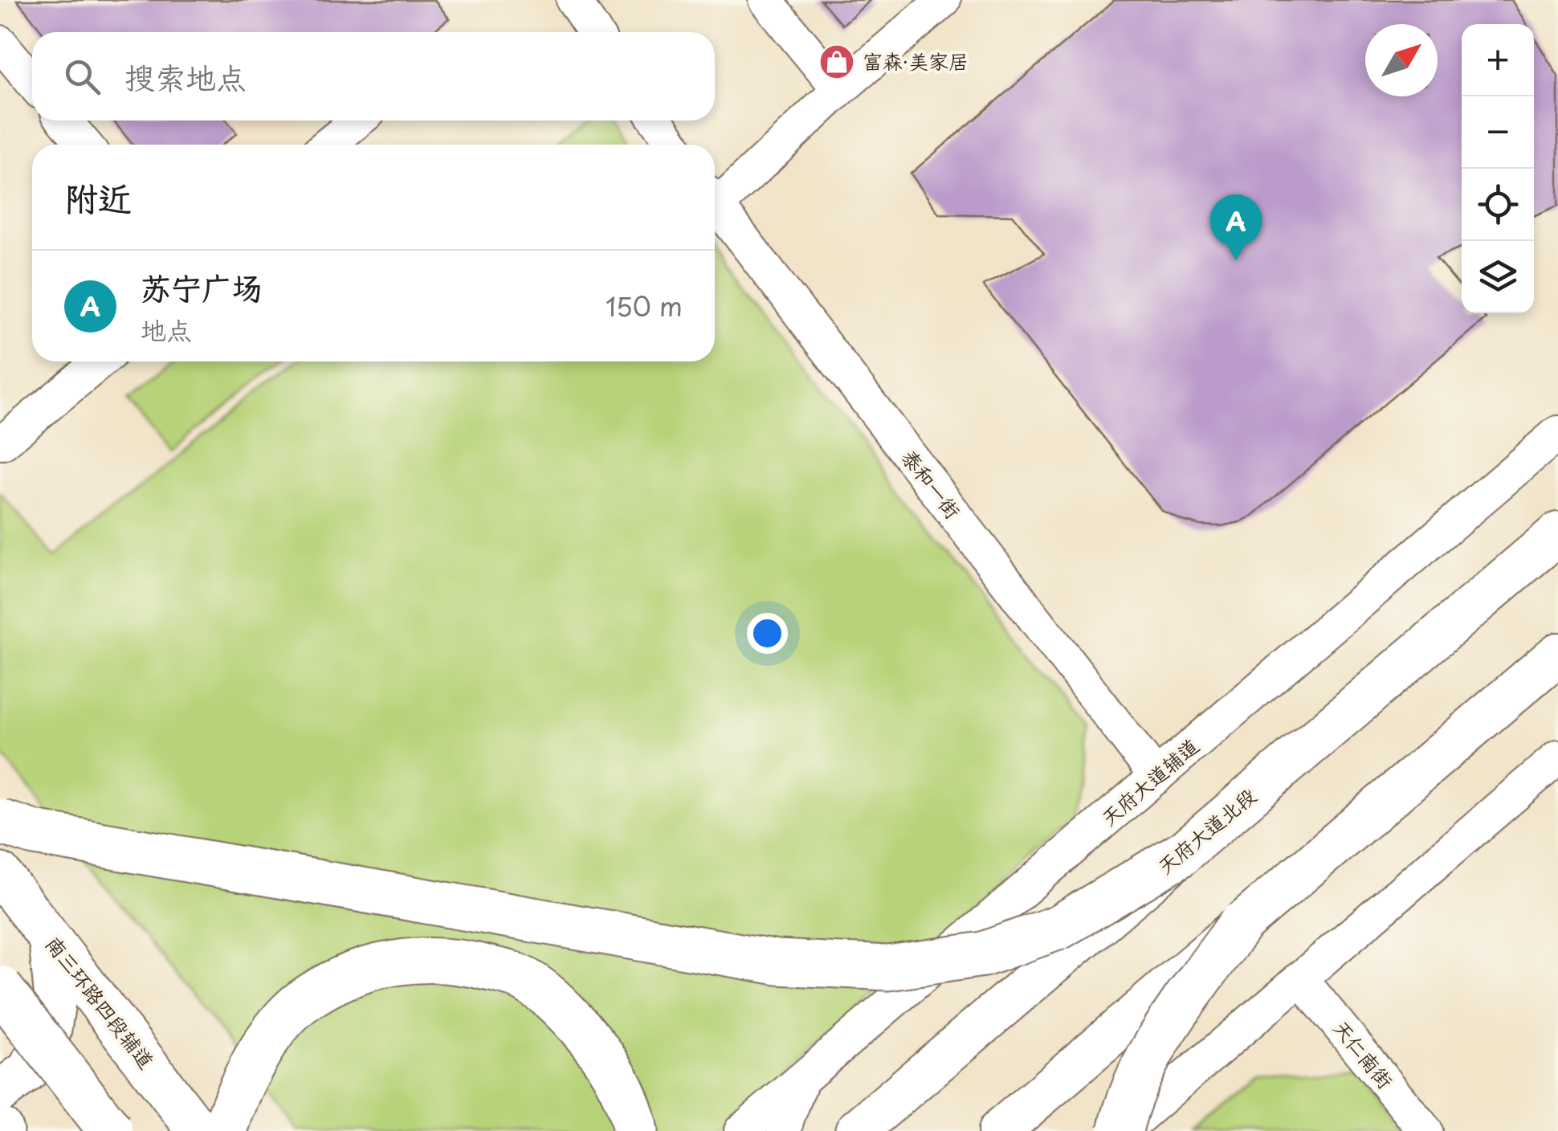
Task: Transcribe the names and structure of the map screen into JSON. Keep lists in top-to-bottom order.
{
  "streets": {
    "main road": ["天府大道北段", "南三环路四段辅道"],
    "street": ["泰和一街", "天府大道辅道", "天仁南街"]
  },
  "crossings": [
    ["泰和一街", "天府大道辅道"]
  ],
  "places": {
    "shop": ["富森·美家居"]
  },
  "north": "top right",
  "page": {
    "map_buttons": ["+", "−"],
    "search": "搜索地点",
    "heading": "附近",
    "pins": "A",
    "list": [
      {
        "mark": "A",
        "name": "苏宁广场",
        "note": "地点",
        "value": "150 m"
      }
    ]
  }
}
